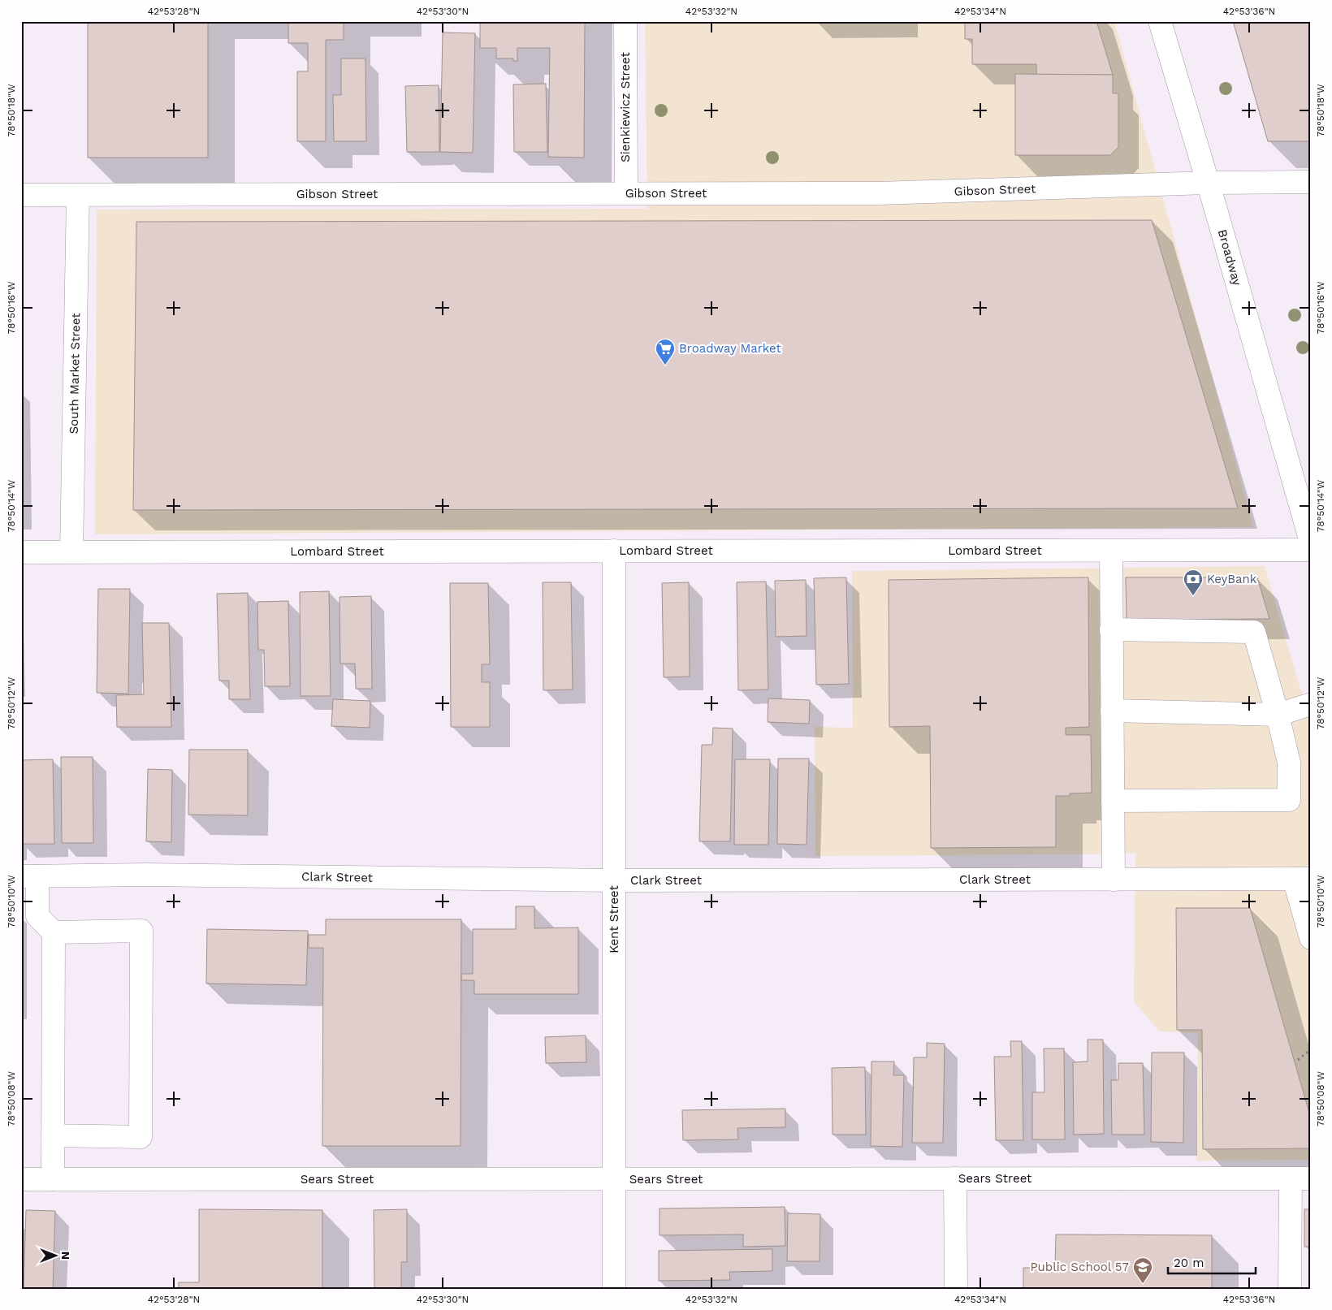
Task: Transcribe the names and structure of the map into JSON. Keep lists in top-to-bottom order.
{
  "streets": {
    "street": [
      "Sienkiewicz Street",
      "Gibson Street",
      "Broadway",
      "South Market Street",
      "Lombard Street",
      "Clark Street",
      "Kent Street",
      "Sears Street"
    ]
  },
  "crossings": [
    ["Sienkiewicz Street", "Gibson Street"],
    ["Gibson Street", "Broadway"],
    ["Gibson Street", "South Market Street"],
    ["South Market Street", "Lombard Street"],
    ["Lombard Street", "Kent Street"],
    ["Clark Street", "Kent Street"],
    ["Kent Street", "Sears Street"]
  ],
  "places": {
    "supermarket": ["Broadway Market"],
    "bank": ["KeyBank"],
    "school or university": ["Public School 57"]
  },
  "scale_bar": "20 m",
  "north": "right",
  "coordinates": [
    "42°53'28\"N",
    "42°53'30\"N",
    "42°53'32\"N",
    "42°53'34\"N",
    "42°53'36\"N",
    "78°50'18\"W",
    "78°50'16\"W",
    "78°50'14\"W",
    "78°50'12\"W",
    "78°50'10\"W",
    "78°50'08\"W"
  ]
}
